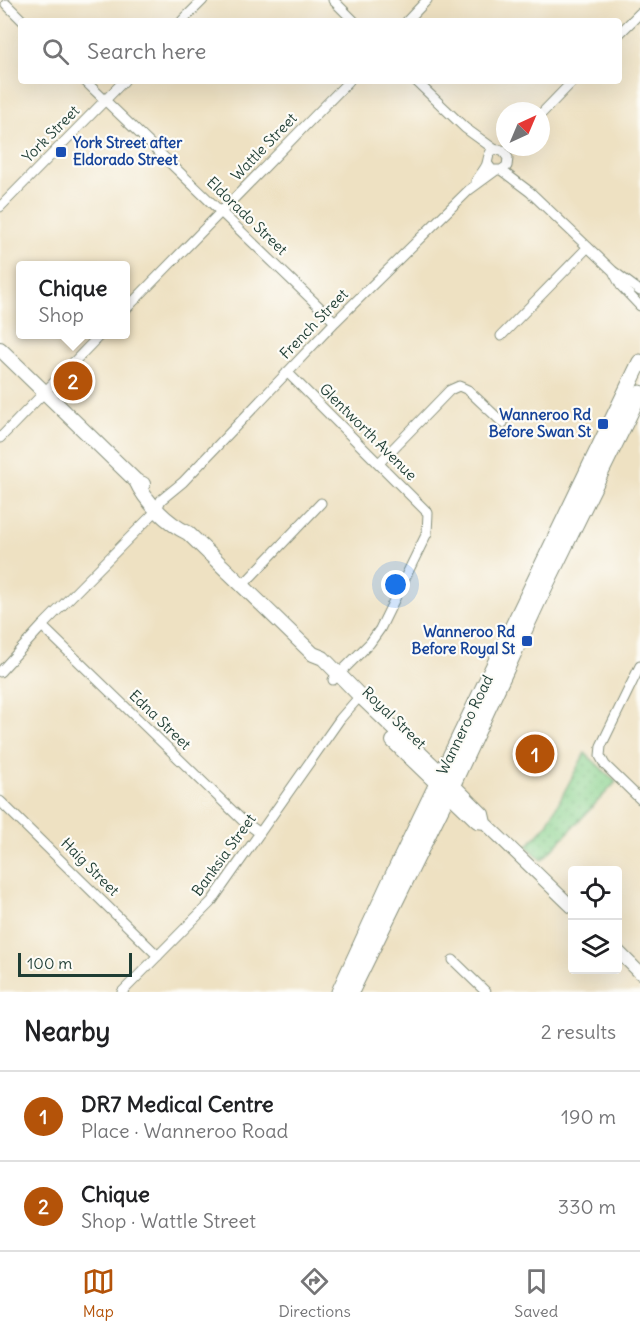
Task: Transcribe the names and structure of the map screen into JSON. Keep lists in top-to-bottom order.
{
  "streets": {
    "highway": ["Wanneroo Road"],
    "main road": ["Royal Street"],
    "street": [
      "York Street",
      "Wattle Street",
      "Eldorado Street",
      "French Street",
      "Glentworth Avenue",
      "Edna Street",
      "Banksia Street",
      "Haig Street"
    ]
  },
  "crossings": [
    ["York Street", "Eldorado Street"],
    ["Wattle Street", "Eldorado Street"],
    ["Eldorado Street", "French Street"],
    ["French Street", "Glentworth Avenue"],
    ["French Street", "Royal Street"],
    ["French Street", "Edna Street"],
    ["Glentworth Avenue", "Royal Street"],
    ["Royal Street", "Wanneroo Road"],
    ["Royal Street", "Banksia Street"],
    ["Edna Street", "Banksia Street"],
    ["Banksia Street", "Haig Street"]
  ],
  "places": {
    "transit": ["York Street after Eldorado Street", "Wanneroo Rd Before Swan St", "Wanneroo Rd Before Royal St"]
  },
  "scale_bar": "100 m",
  "north": "top right",
  "page": {
    "search": "Search here",
    "popup": ["Chique", "Shop"],
    "pins": ["2", "1"],
    "scale": "100 m",
    "heading": ["Nearby", "2 results"],
    "list": [
      {
        "mark": "1",
        "name": "DR7 Medical Centre",
        "note": "Place · Wanneroo Road",
        "value": "190 m"
      },
      {
        "mark": "2",
        "name": "Chique",
        "note": "Shop · Wattle Street",
        "value": "330 m"
      }
    ],
    "nav": ["Map", "Directions", "Saved"]
  }
}
